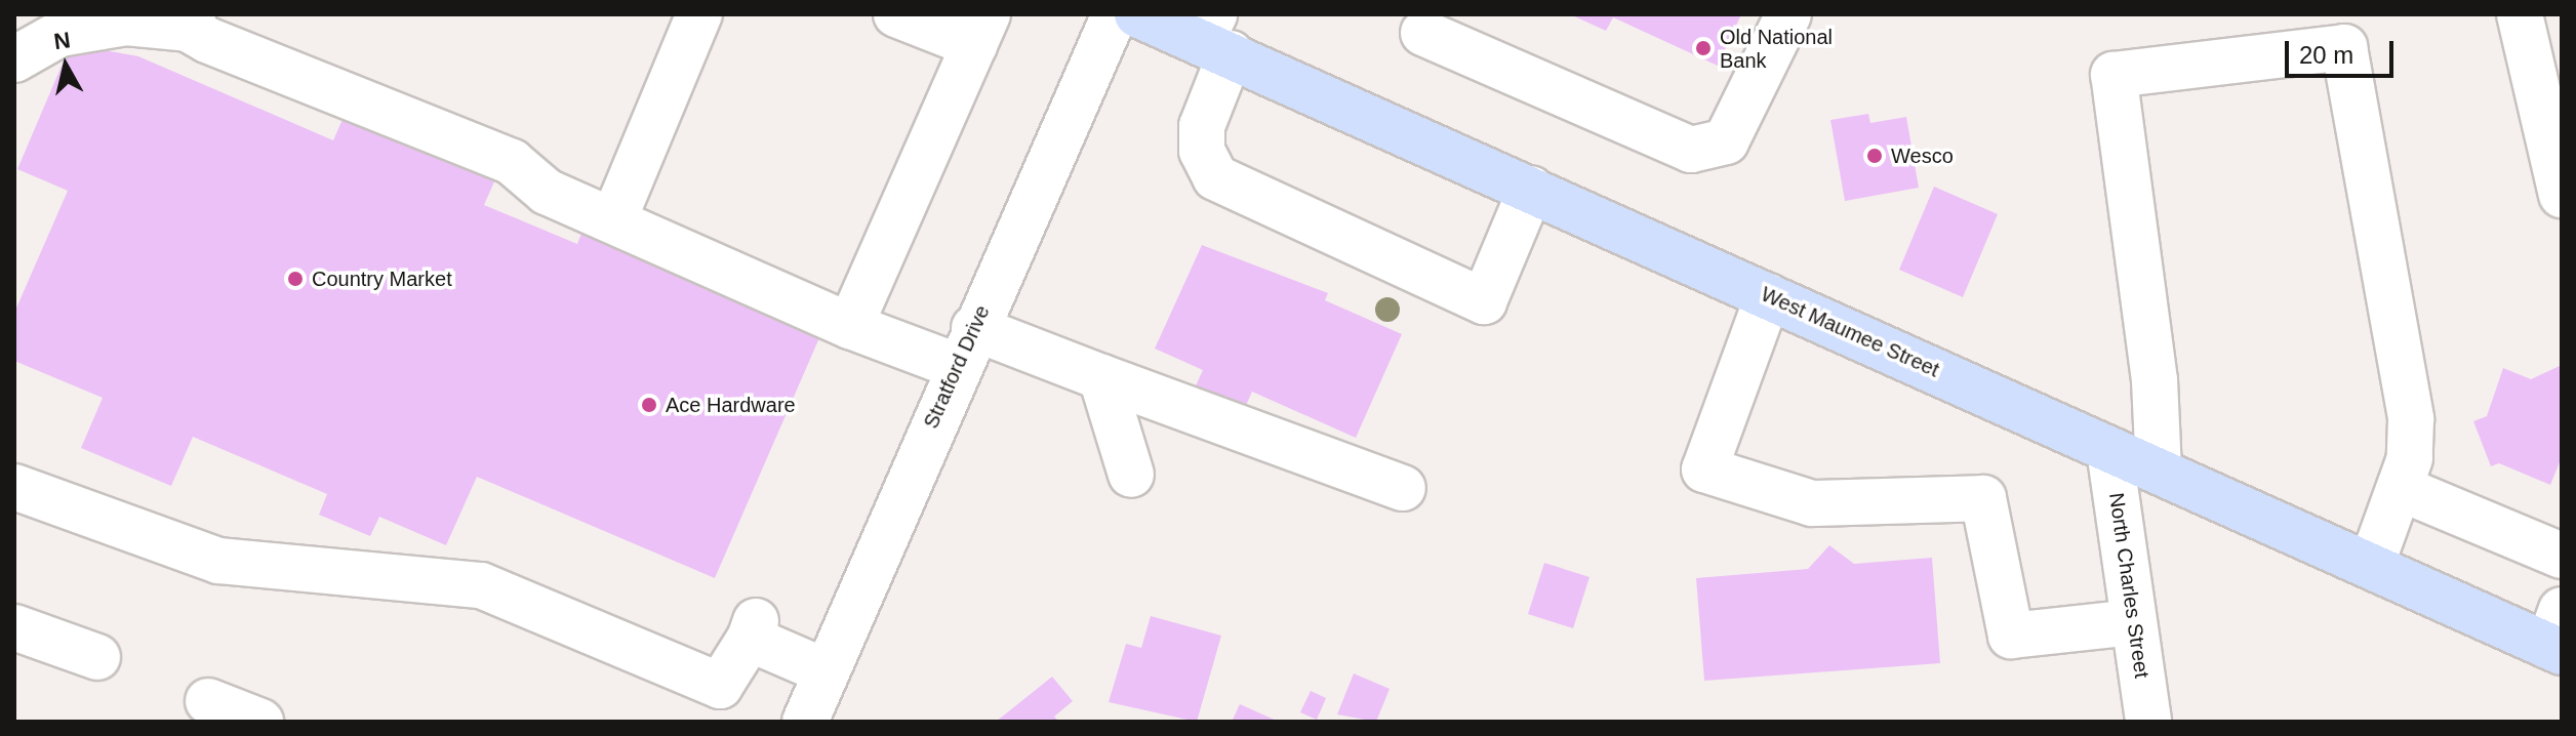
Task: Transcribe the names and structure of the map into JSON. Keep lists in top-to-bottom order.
{
  "streets": {
    "main road": ["West Maumee Street"],
    "street": ["Stratford Drive", "North Charles Street"]
  },
  "crossings": [
    ["West Maumee Street", "North Charles Street"]
  ],
  "places": [
    "Old National Bank",
    "Wesco",
    "Country Market",
    "Ace Hardware"
  ],
  "scale_bar": "20 m",
  "north": "top"
}
